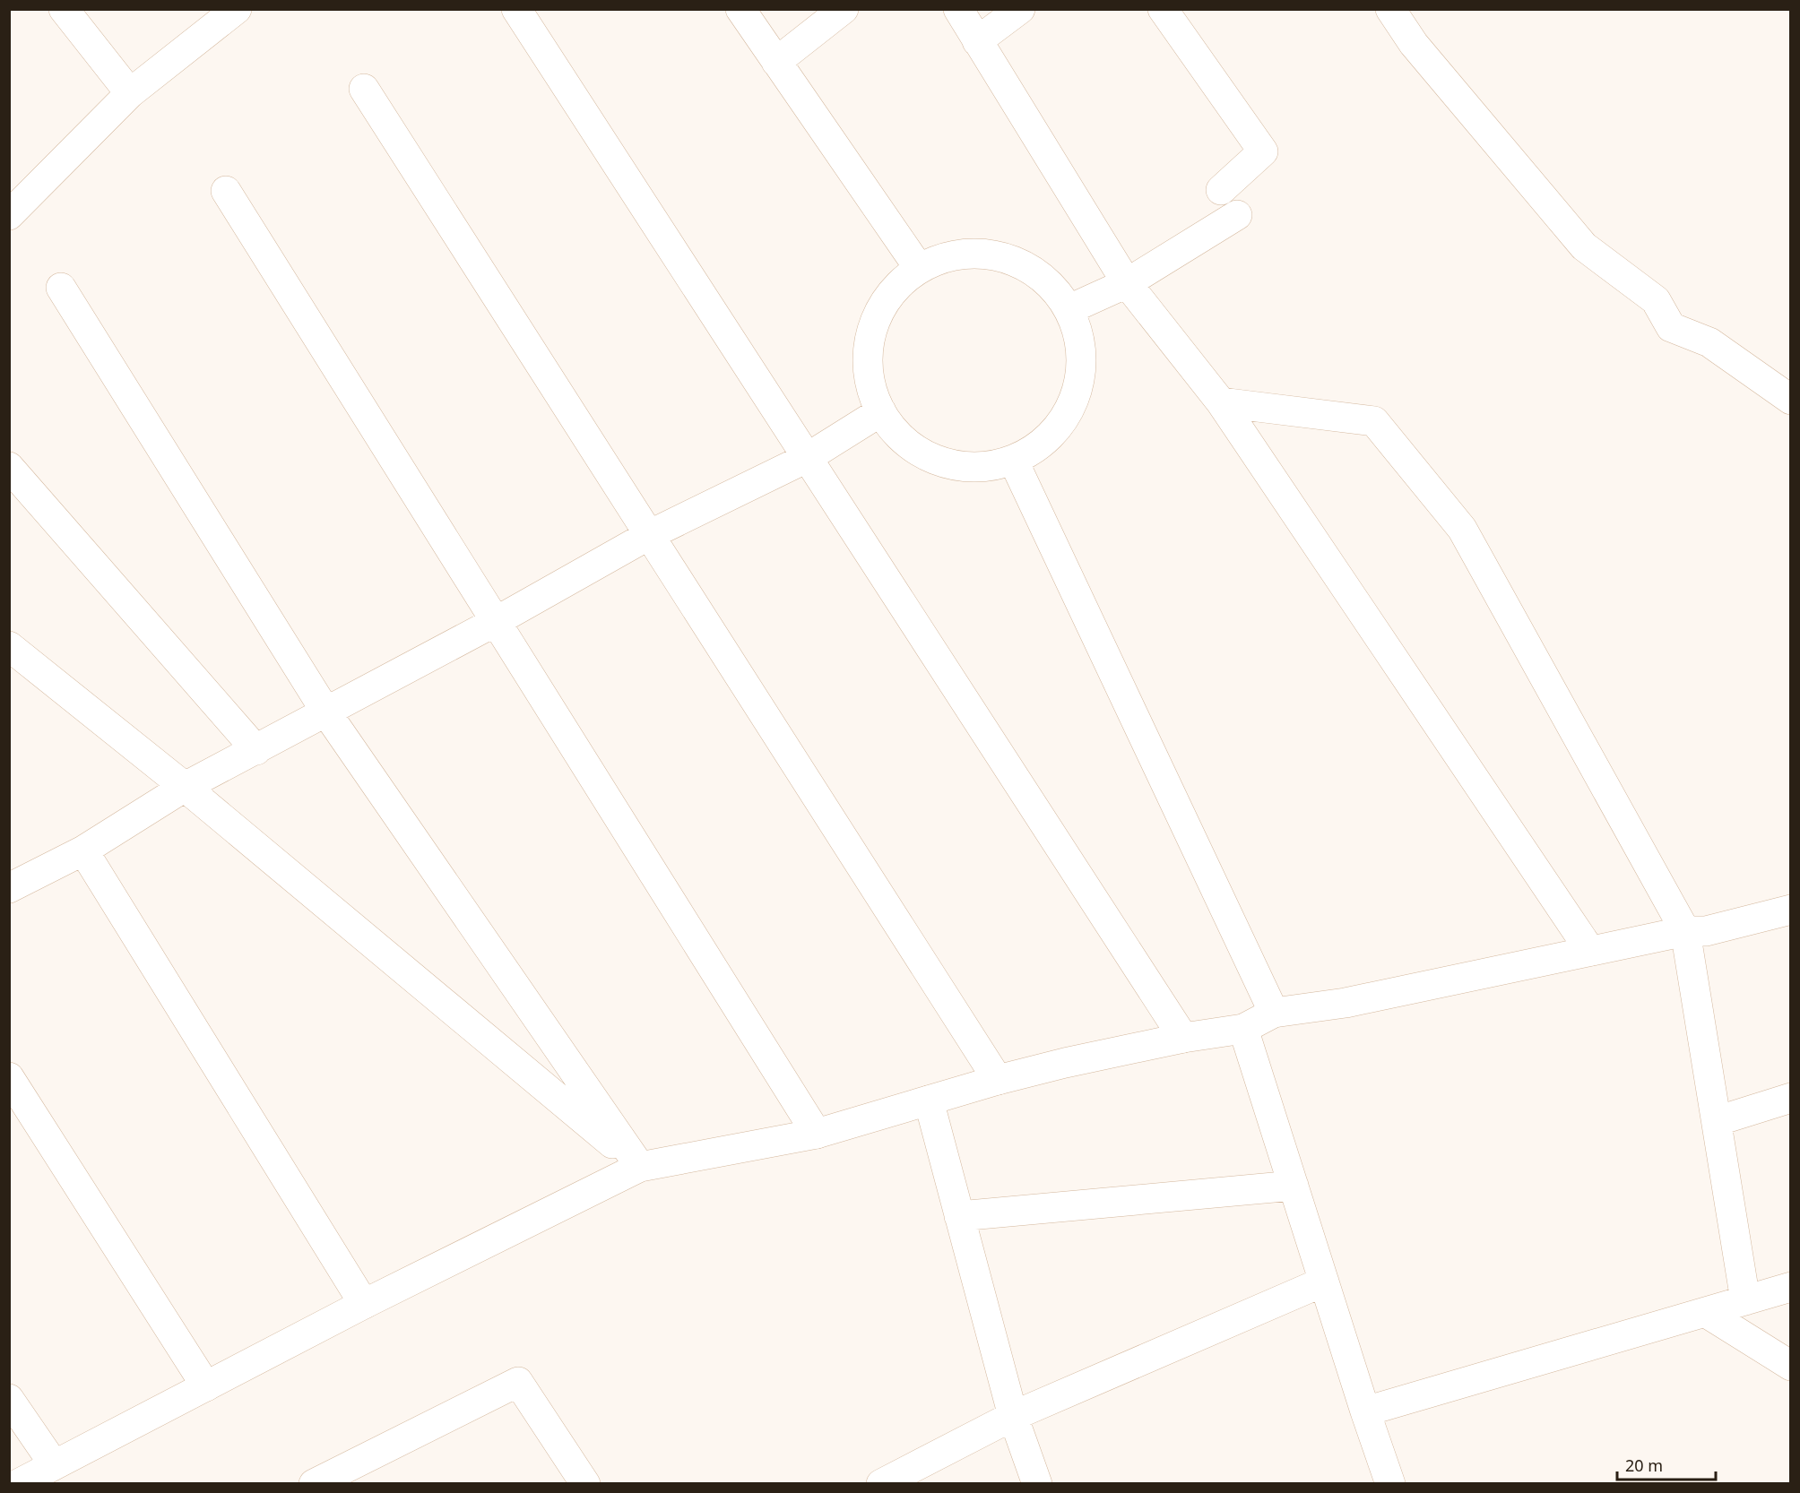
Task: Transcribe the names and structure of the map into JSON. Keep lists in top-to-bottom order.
{
  "scale_bar": "20 m"
}
